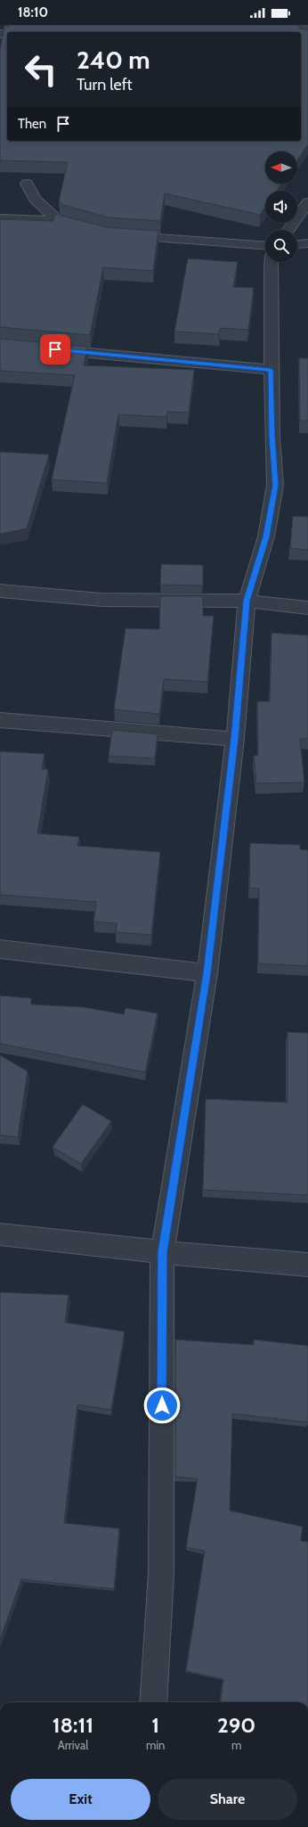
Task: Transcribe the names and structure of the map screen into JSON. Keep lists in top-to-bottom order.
{
  "north": "left",
  "page": {
    "status": "18:10",
    "turn": ["240 m", "Turn left"],
    "then": "Then",
    "eta": [
      "18:11",
      "Arrival",
      "1",
      "min",
      "290",
      "m"
    ],
    "buttons": ["Exit", "Share"]
  }
}
